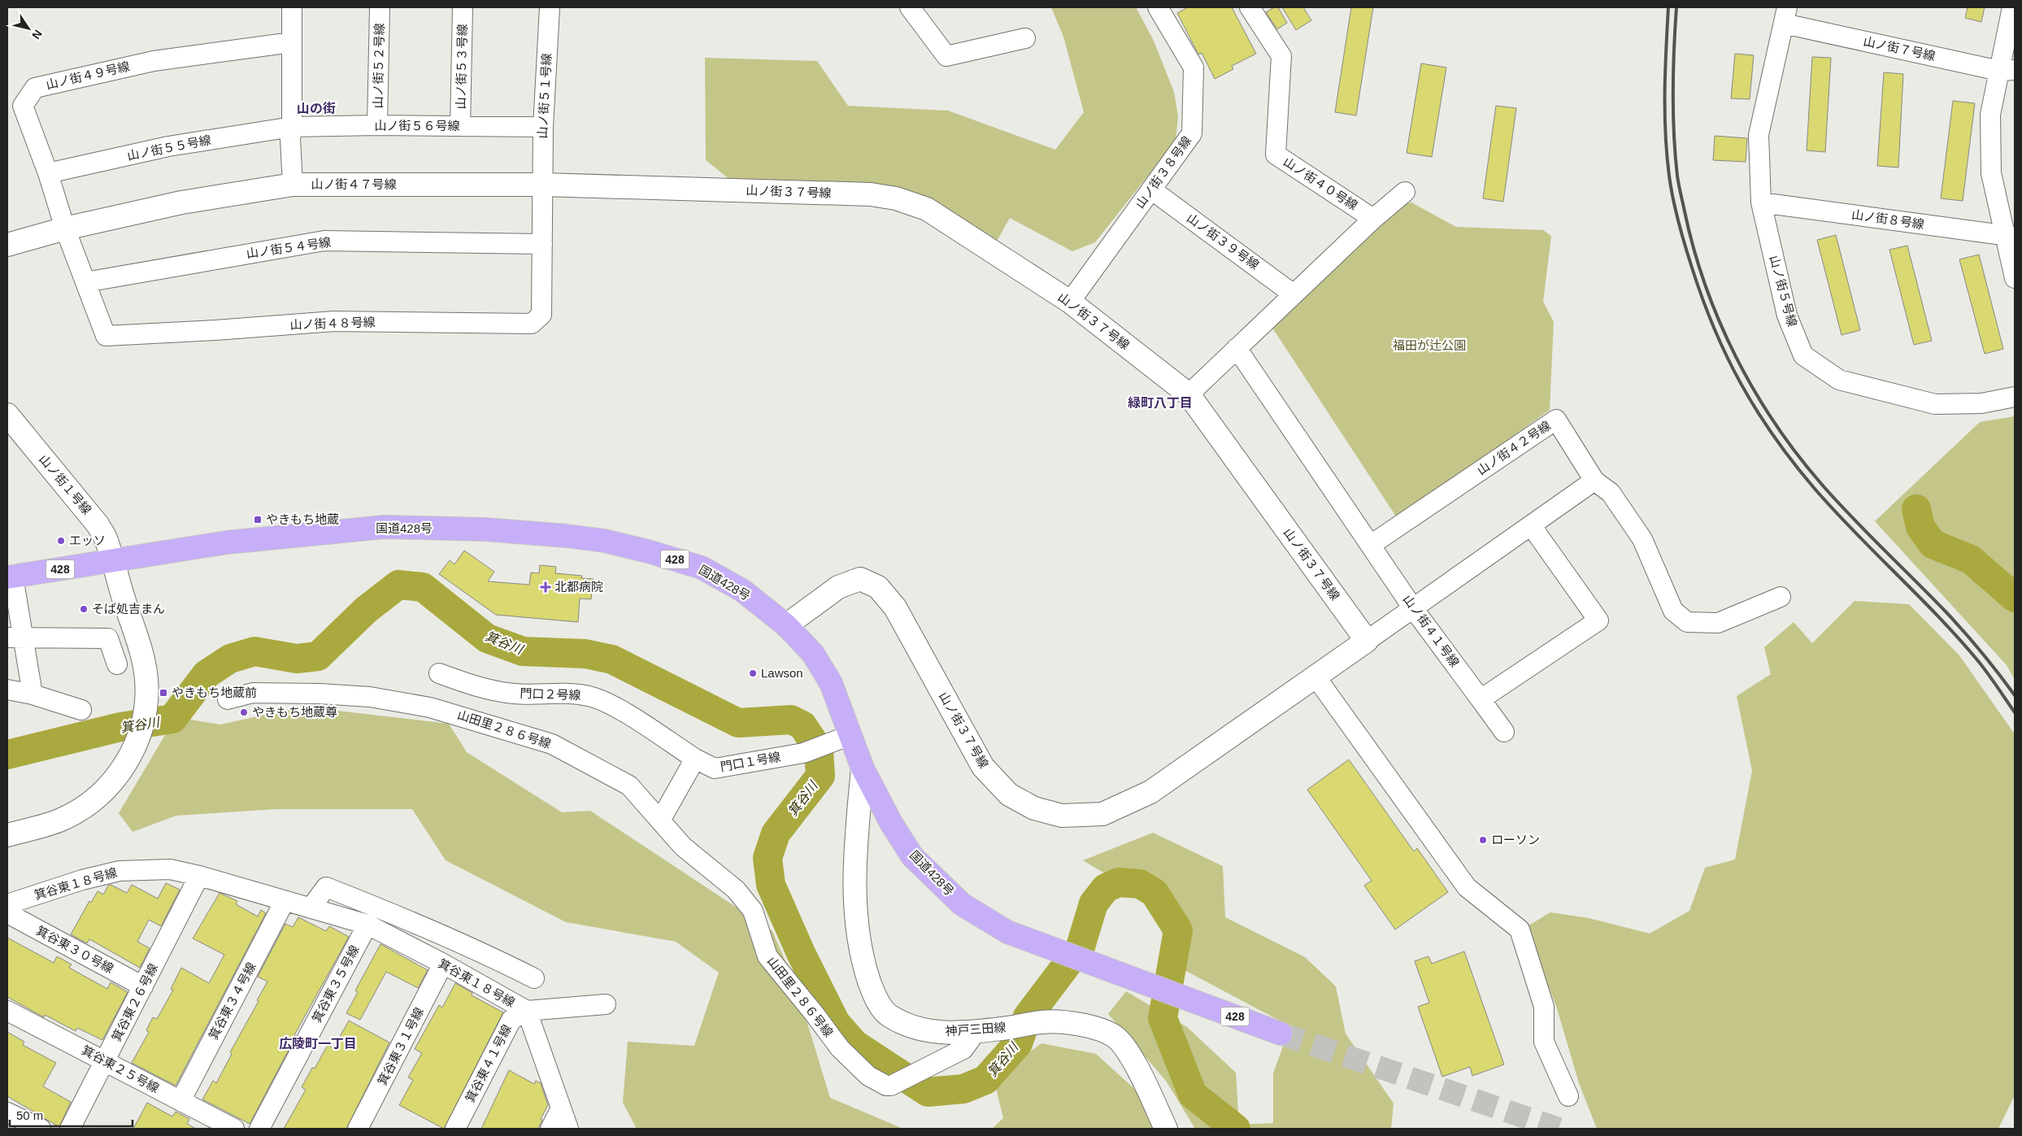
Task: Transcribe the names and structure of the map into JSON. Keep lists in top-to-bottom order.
{
  "streets": {
    "highway": ["国道428号", "428"],
    "street": [
      "山ノ街７号線",
      "山ノ街５２号線",
      "山ノ街５３号線",
      "山ノ街４９号線",
      "山ノ街５１号線",
      "山ノ街５６号線",
      "山ノ街５５号線",
      "山ノ街３８号線",
      "山ノ街４０号線",
      "山ノ街４７号線",
      "山ノ街３７号線",
      "山ノ街８号線",
      "山ノ街３９号線",
      "山ノ街５４号線",
      "山ノ街５号線",
      "山ノ街４８号線",
      "山ノ街４２号線",
      "山ノ街１号線",
      "山ノ街４１号線",
      "門口２号線",
      "山田里２８６号線",
      "門口１号線",
      "箕谷東１８号線",
      "箕谷東３０号線",
      "箕谷東３５号線",
      "箕谷東３４号線",
      "箕谷東２６号線",
      "神戸三田線",
      "箕谷東３１号線",
      "箕谷東４１号線",
      "箕谷東２５号線"
    ]
  },
  "crossings": [
    ["山ノ街７号線", "山ノ街５号線"],
    ["山ノ街５２号線", "山ノ街５６号線"],
    ["山ノ街５３号線", "山ノ街５６号線"],
    ["山ノ街４９号線", "山ノ街５５号線"],
    ["山ノ街４９号線", "山ノ街４７号線"],
    ["山ノ街４９号線", "山ノ街４８号線"],
    ["山ノ街５１号線", "山ノ街５６号線"],
    ["山ノ街５１号線", "山ノ街４７号線"],
    ["山ノ街５１号線", "山ノ街４８号線"],
    ["山ノ街５６号線", "山ノ街５５号線"],
    ["山ノ街３８号線", "山ノ街３７号線"],
    ["山ノ街３８号線", "山ノ街３９号線"],
    ["山ノ街４７号線", "山ノ街３７号線"],
    ["山ノ街４７号線", "山ノ街４８号線"],
    ["山ノ街３７号線", "国道428号"],
    ["山ノ街３７号線", "山ノ街４１号線"],
    ["山ノ街８号線", "山ノ街５号線"],
    ["山ノ街５４号線", "山ノ街４８号線"],
    ["山ノ街４２号線", "山ノ街４１号線"],
    ["山ノ街１号線", "国道428号"],
    ["国道428号", "門口１号線"],
    ["国道428号", "神戸三田線"],
    ["門口２号線", "門口１号線"],
    ["山田里２８６号線", "神戸三田線"],
    ["箕谷東１８号線", "箕谷東３５号線"],
    ["箕谷東１８号線", "箕谷東３４号線"],
    ["箕谷東１８号線", "箕谷東２６号線"],
    ["箕谷東１８号線", "箕谷東３１号線"],
    ["箕谷東１８号線", "箕谷東４１号線"],
    ["箕谷東３０号線", "箕谷東２６号線"],
    ["箕谷東３４号線", "箕谷東２５号線"],
    ["箕谷東２６号線", "箕谷東２５号線"]
  ],
  "districts": ["山の街", "緑町八丁目", "広陵町一丁目"],
  "water": ["箕谷川"],
  "parks": ["福田が辻公園"],
  "places": {
    "transit": ["やきもち地蔵", "やきもち地蔵前"],
    "other": [
      "エッソ",
      "そば処吉まん",
      "Lawson",
      "やきもち地蔵尊",
      "ローソン"
    ],
    "health": ["北都病院"]
  },
  "scale_bar": "50 m",
  "north": "bottom right"
}
